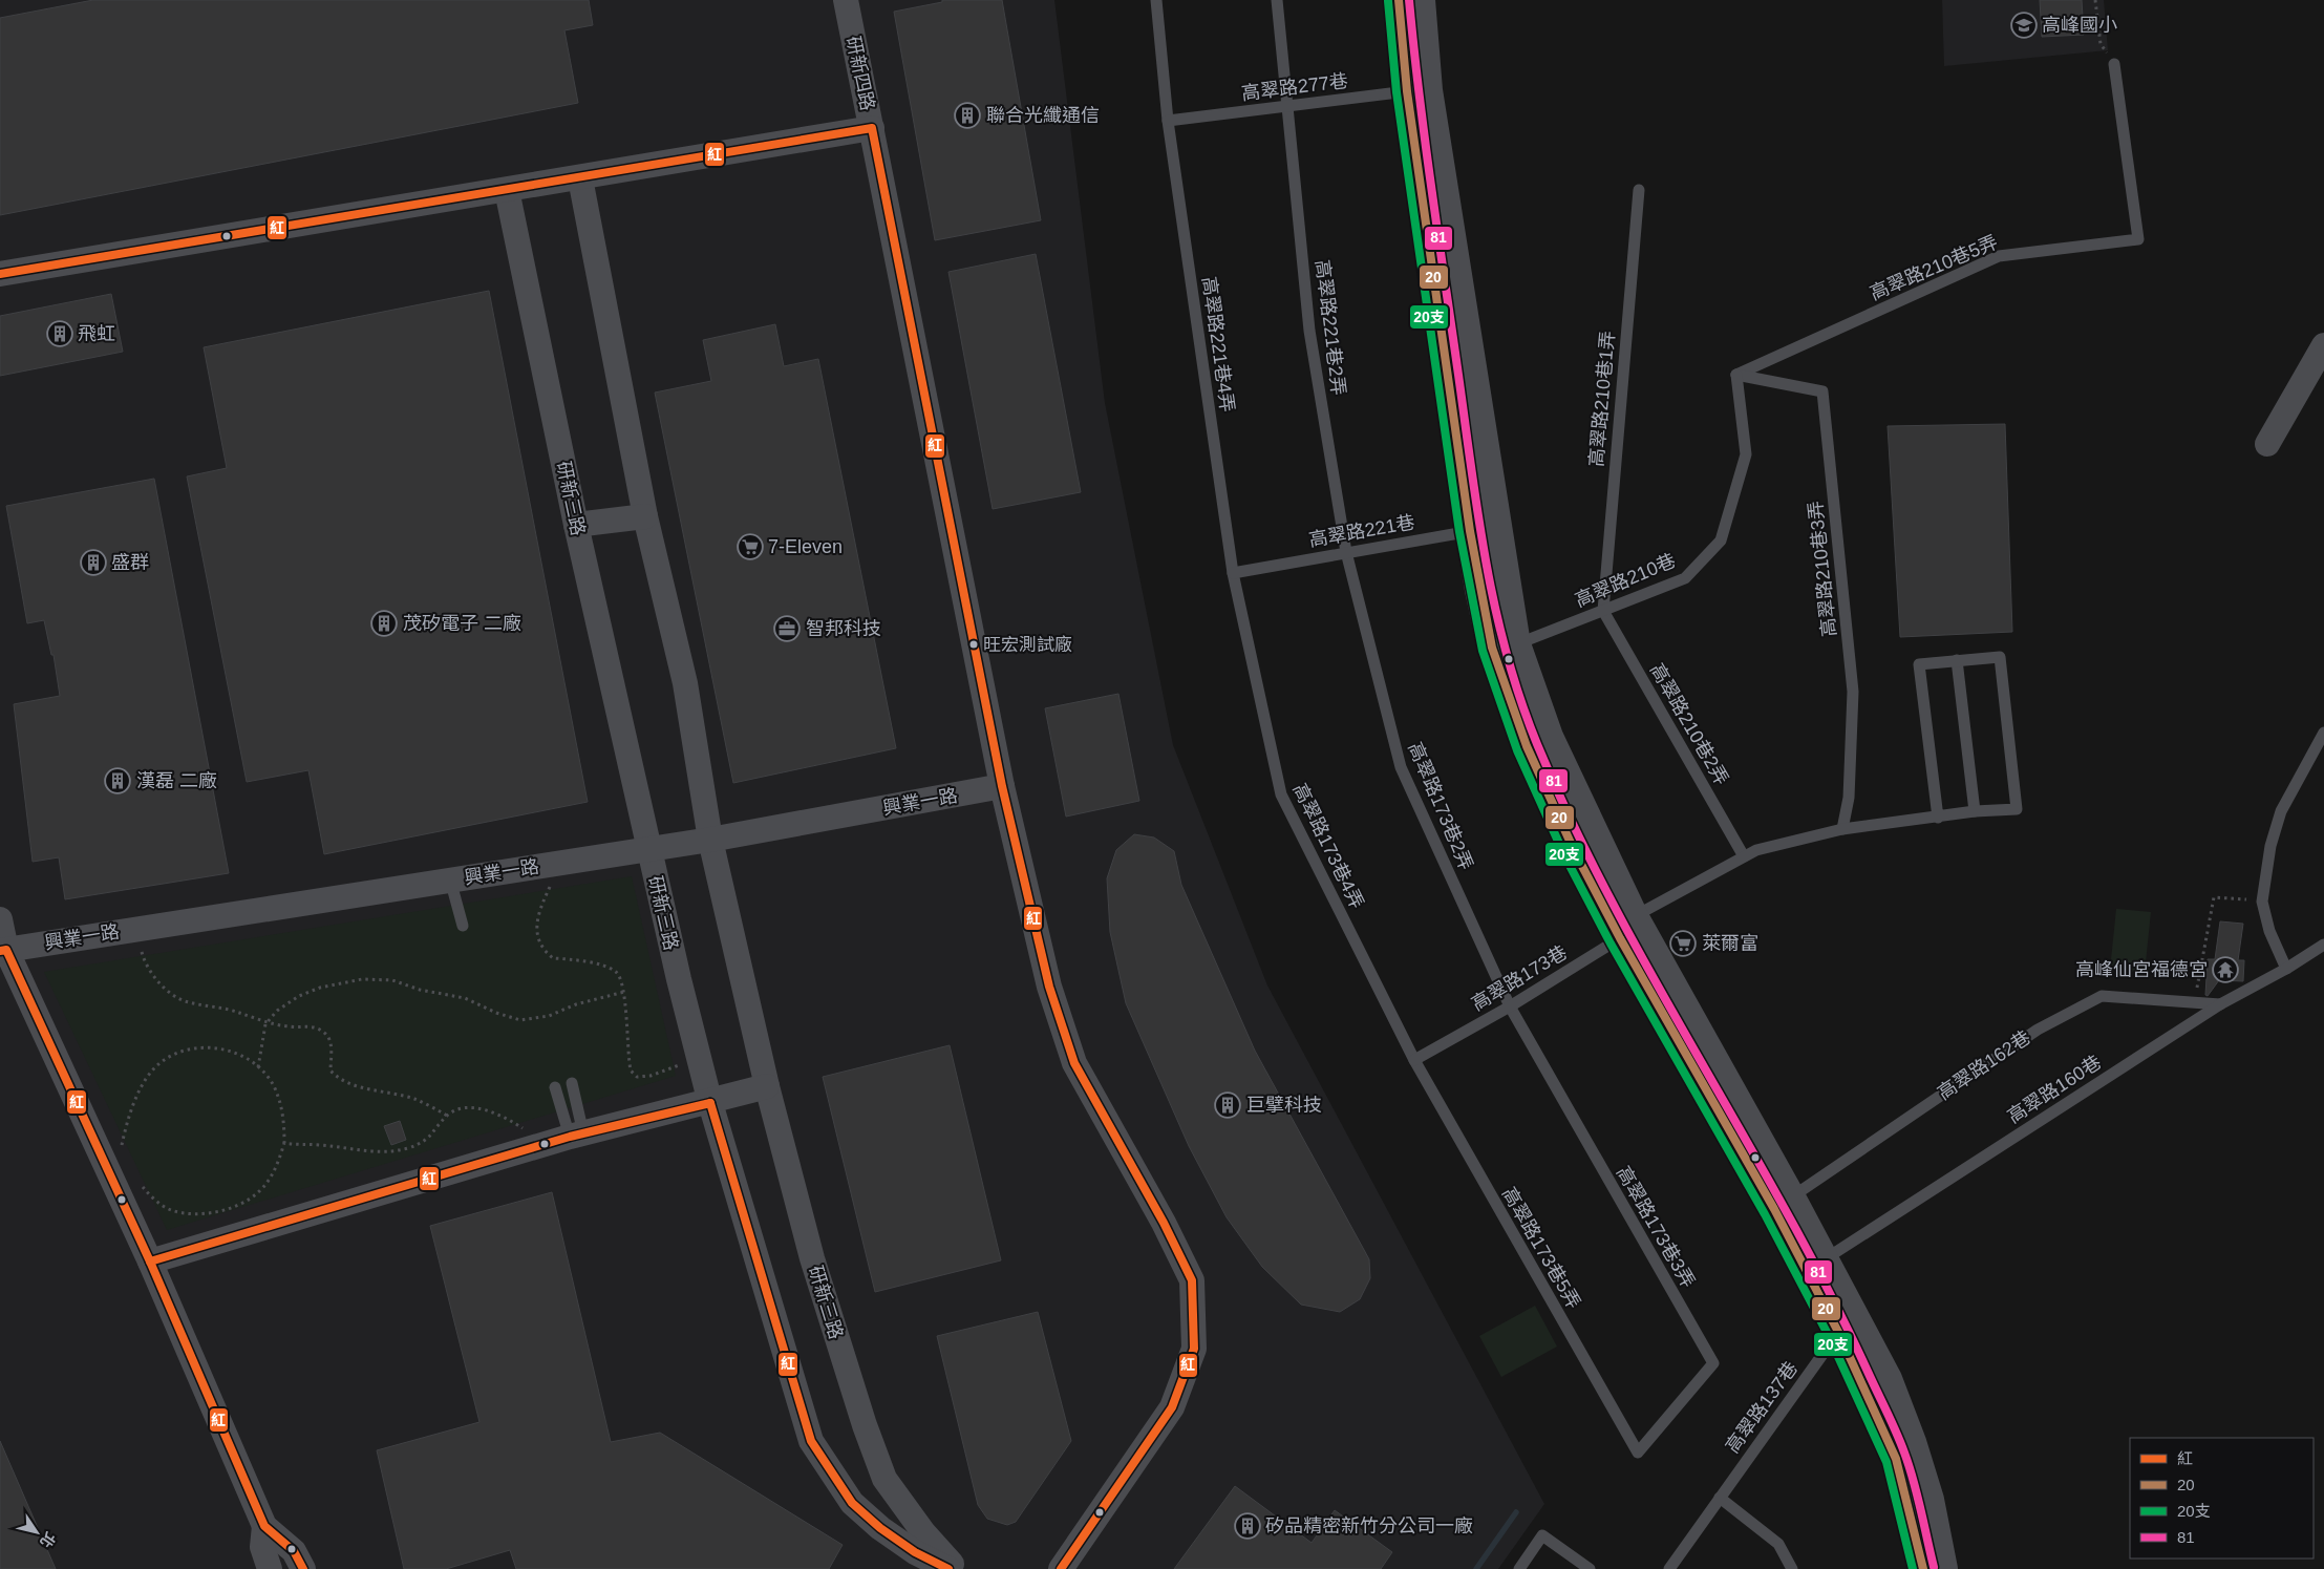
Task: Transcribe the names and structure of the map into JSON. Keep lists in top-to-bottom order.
{
  "streets": {
    "street": ["研新四路", "研新三路", "興業一路"],
    "lane": [
      "高翠路277巷",
      "高翠路210巷5弄",
      "高翠路221巷2弄",
      "高翠路221巷4弄",
      "高翠路210巷1弄",
      "高翠路221巷",
      "高翠路210巷3弄",
      "高翠路210巷",
      "高翠路210巷2弄",
      "高翠路173巷2弄",
      "高翠路173巷4弄",
      "高翠路173巷",
      "高翠路162巷",
      "高翠路160巷",
      "高翠路173巷3弄",
      "高翠路173巷5弄",
      "高翠路137巷"
    ]
  },
  "crossings": [
    ["研新四路", "興業一路"],
    ["高翠路277巷", "高翠路221巷2弄"],
    ["高翠路277巷", "高翠路221巷4弄"],
    ["高翠路210巷5弄", "高翠路210巷3弄"],
    ["高翠路210巷5弄", "高翠路210巷"],
    ["高翠路221巷2弄", "高翠路221巷"],
    ["高翠路221巷2弄", "高翠路173巷2弄"],
    ["高翠路221巷4弄", "高翠路221巷"],
    ["高翠路221巷4弄", "高翠路173巷4弄"],
    ["高翠路210巷1弄", "高翠路210巷"],
    ["高翠路210巷1弄", "高翠路210巷2弄"],
    ["研新三路", "興業一路"],
    ["高翠路221巷", "高翠路173巷2弄"],
    ["高翠路221巷", "高翠路173巷4弄"],
    ["高翠路210巷3弄", "高翠路210巷"],
    ["高翠路210巷3弄", "高翠路173巷"],
    ["高翠路210巷", "高翠路210巷2弄"],
    ["高翠路210巷2弄", "高翠路173巷"],
    ["高翠路173巷2弄", "高翠路173巷"],
    ["高翠路173巷2弄", "高翠路173巷3弄"],
    ["高翠路173巷4弄", "高翠路173巷"],
    ["高翠路173巷4弄", "高翠路173巷5弄"],
    ["高翠路173巷", "高翠路173巷3弄"],
    ["高翠路173巷", "高翠路173巷5弄"],
    ["高翠路162巷", "高翠路160巷"],
    ["高翠路173巷3弄", "高翠路173巷5弄"]
  ],
  "places": {
    "school or university": ["高峰國小"],
    "building": [
      "聯合光纖通信",
      "飛虹",
      "盛群",
      "茂矽電子 二廠",
      "漢磊 二廠",
      "巨擘科技",
      "矽品精密新竹分公司一廠"
    ],
    "supermarket": ["7-Eleven", "萊爾富"],
    "office": ["智邦科技"],
    "other": ["旺宏測試廠"],
    "temple": ["高峰仙宮福德宮"]
  },
  "lines": [
    "transit line 20",
    "transit line 81",
    "transit line 20支",
    "transit line 紅"
  ],
  "legend": [
    "紅",
    "20",
    "20支",
    "81"
  ],
  "north": "bottom right"
}
